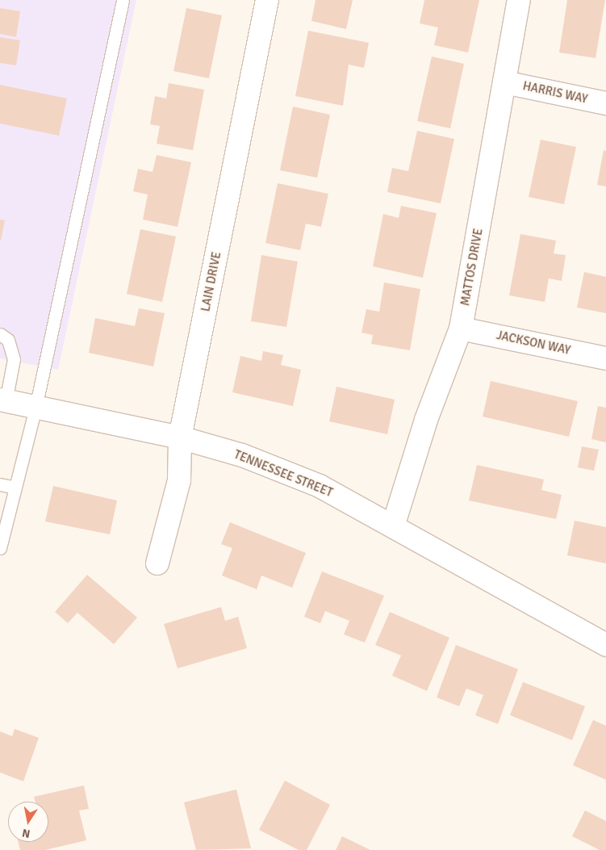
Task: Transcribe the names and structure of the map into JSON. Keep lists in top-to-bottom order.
{
  "streets": {
    "street": [
      "HARRIS WAY",
      "MATTOS DRIVE",
      "LAIN DRIVE",
      "JACKSON WAY",
      "TENNESSEE STREET"
    ]
  },
  "crossings": [
    ["HARRIS WAY", "MATTOS DRIVE"],
    ["MATTOS DRIVE", "JACKSON WAY"],
    ["MATTOS DRIVE", "TENNESSEE STREET"],
    ["LAIN DRIVE", "TENNESSEE STREET"]
  ],
  "north": "bottom"
}
